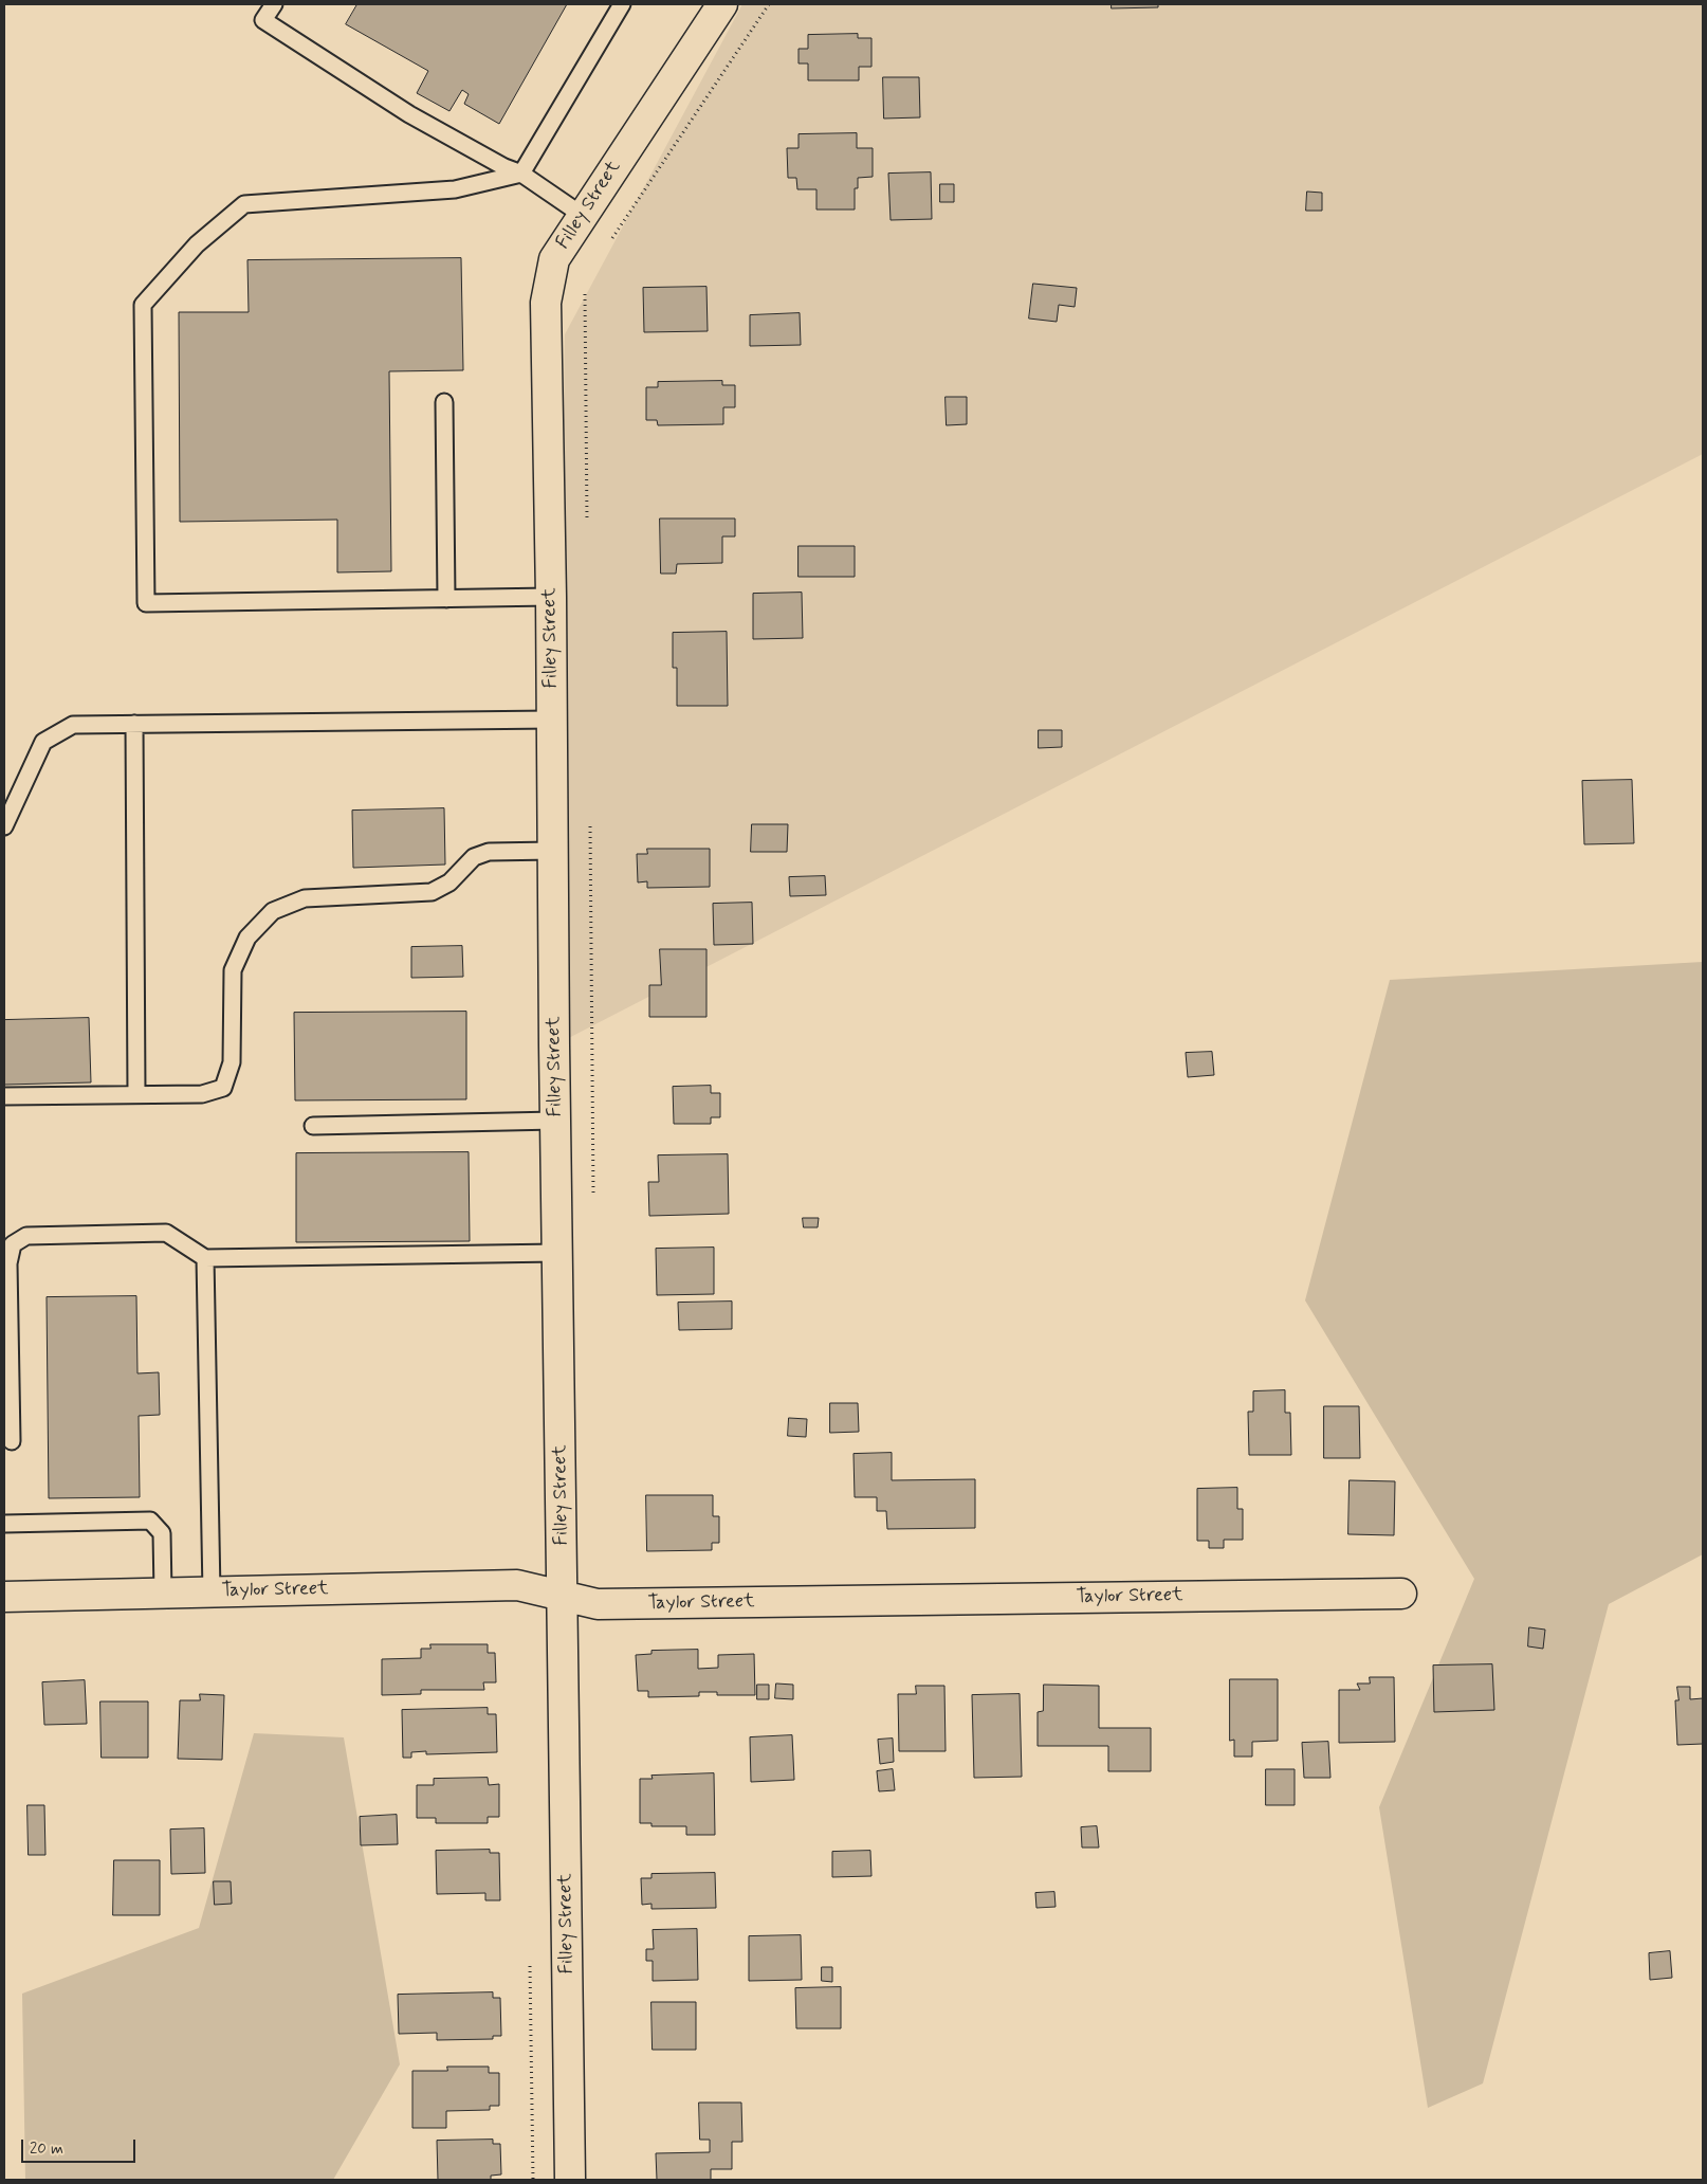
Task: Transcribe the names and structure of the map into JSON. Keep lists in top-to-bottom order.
{
  "streets": {
    "street": ["Filley Street", "Taylor Street"]
  },
  "crossings": [
    ["Filley Street", "Taylor Street"]
  ],
  "scale_bar": "20 m"
}
